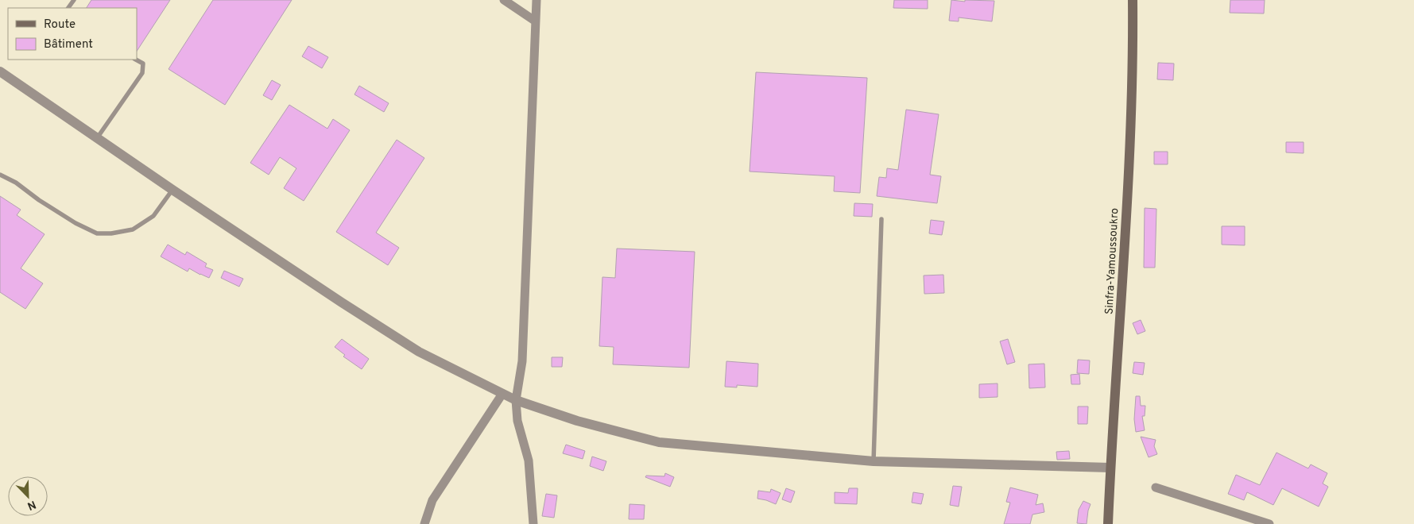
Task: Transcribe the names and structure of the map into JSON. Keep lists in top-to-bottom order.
{
  "streets": {
    "main road": ["Sinfra-Yamoussoukro"]
  },
  "legend": ["Route", "Bâtiment"],
  "north": "bottom right"
}
